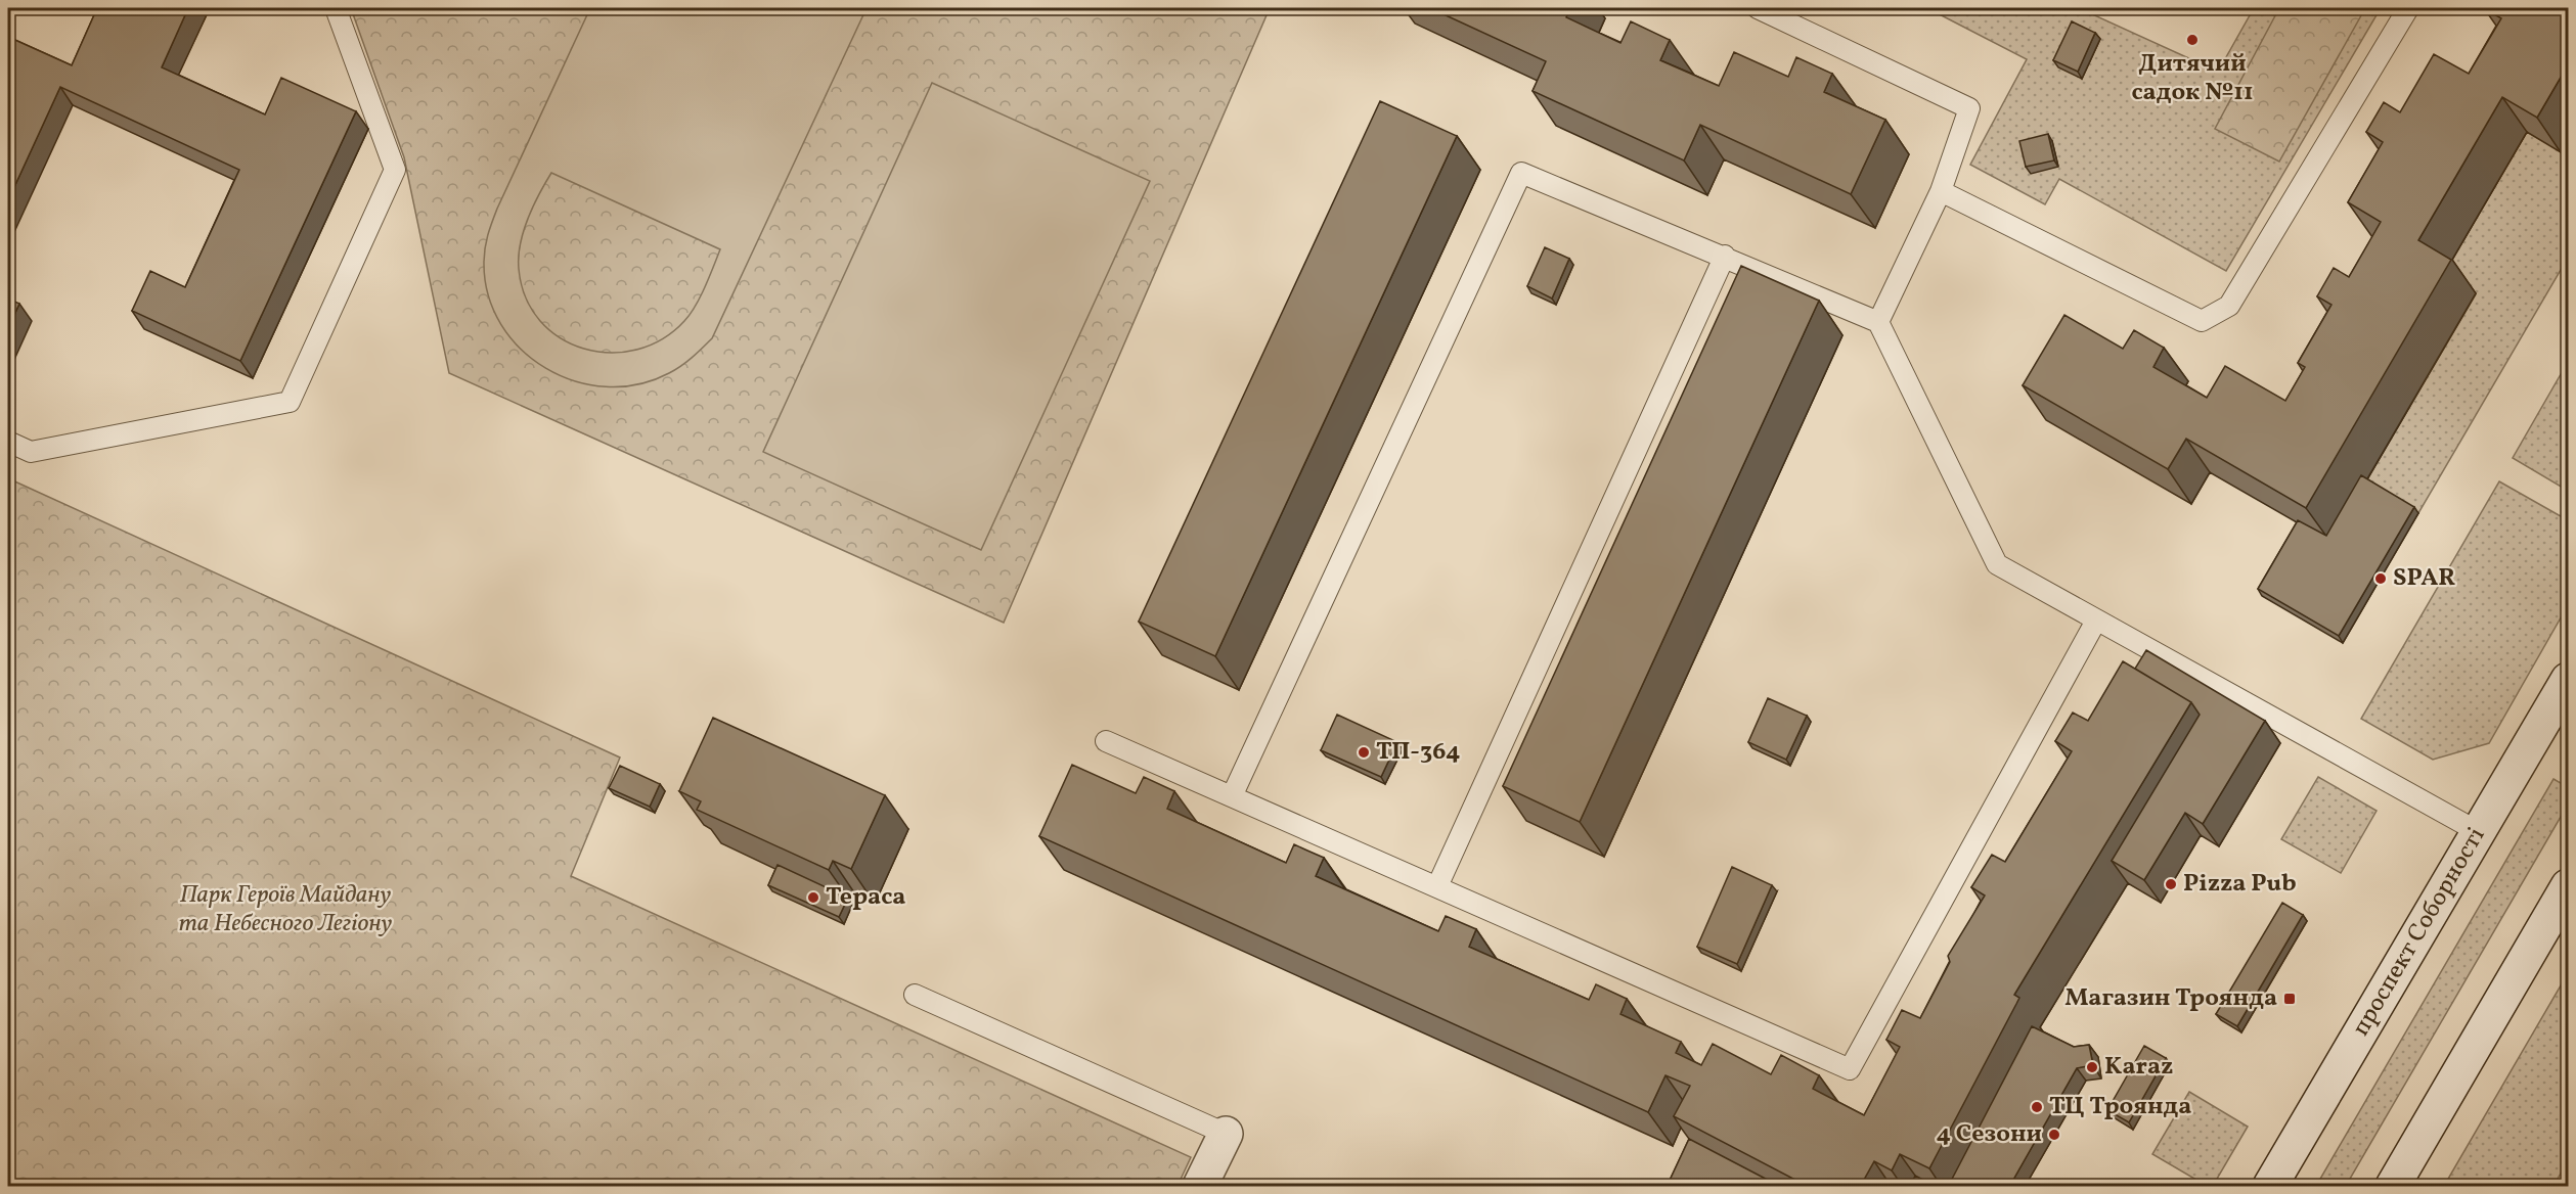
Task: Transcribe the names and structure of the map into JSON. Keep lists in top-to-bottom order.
{
  "streets": {
    "main road": ["проспект Соборності"]
  },
  "parks": ["Парк Героїв Майдану та Небесного Легіону"],
  "places": {
    "other": [
      "Дитячий садок №11",
      "SPAR",
      "ТП-364",
      "Pizza Pub",
      "Тераса",
      "Karaz",
      "ТЦ Троянда",
      "4 Сезони"
    ],
    "transit": ["Магазин Троянда"]
  }
}
